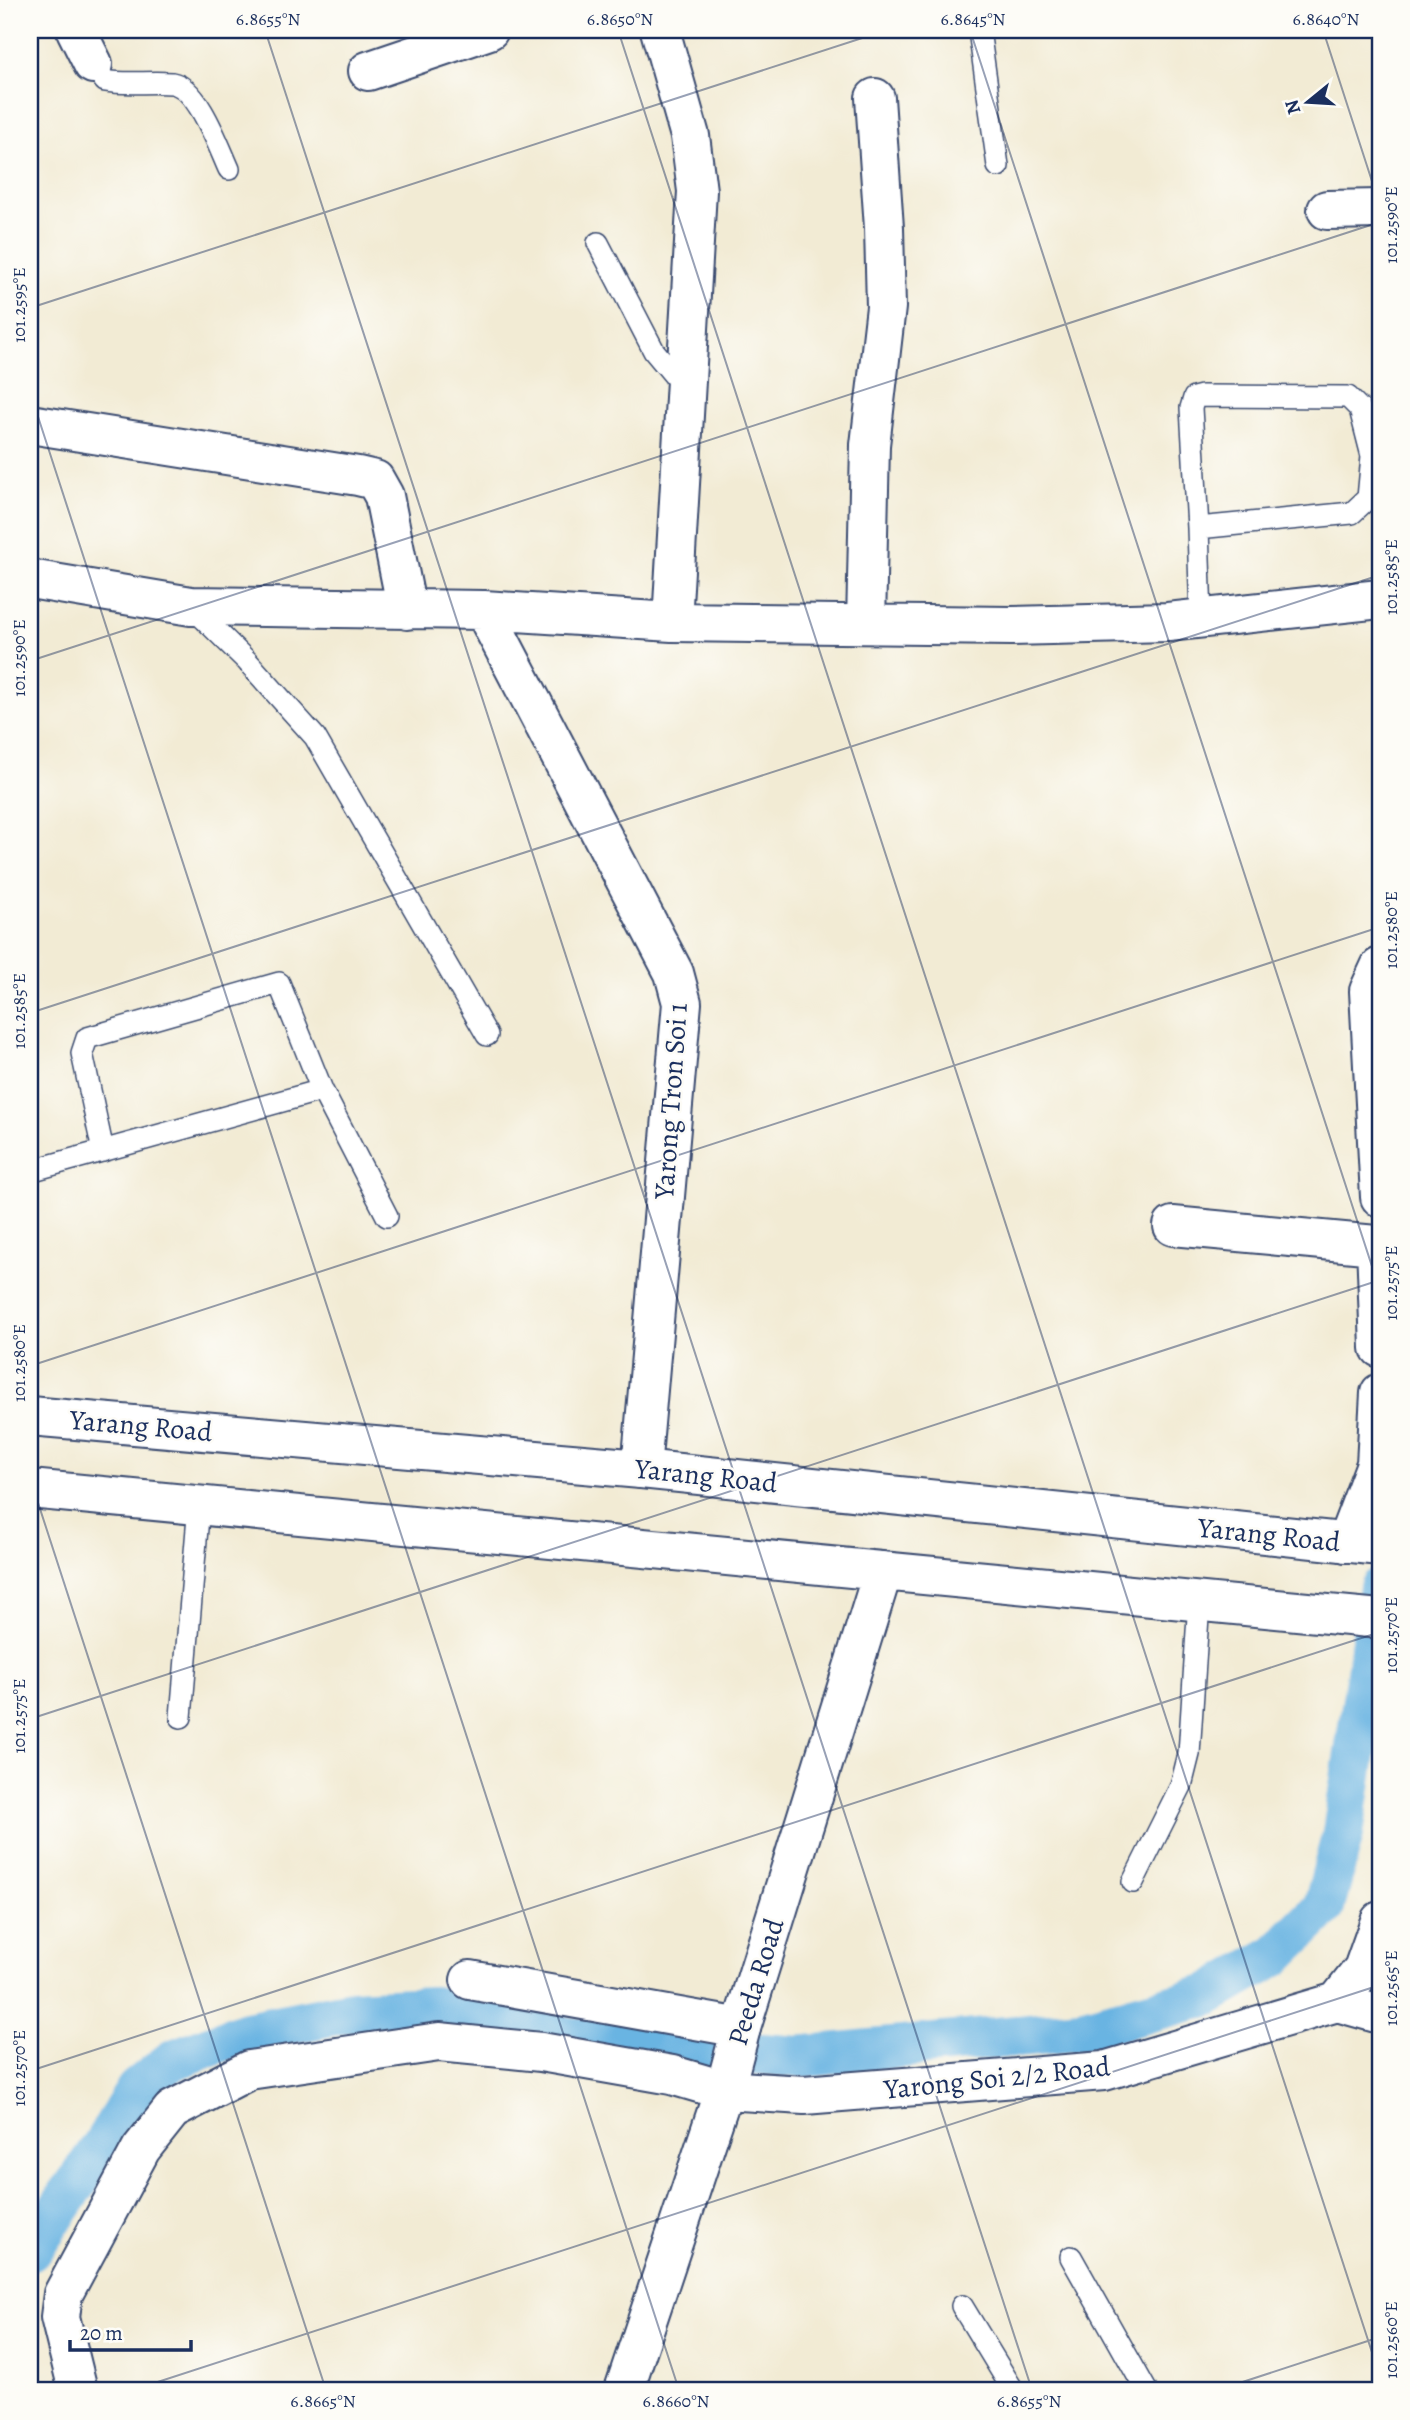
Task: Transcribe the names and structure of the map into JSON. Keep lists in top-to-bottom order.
{
  "streets": {
    "street": [
      "Yarong Tron Soi 1",
      "Yarang Road",
      "Peeda Road",
      "Yarong Soi 2/2 Road"
    ]
  },
  "crossings": [
    ["Yarong Tron Soi 1", "Yarang Road"],
    ["Peeda Road", "Yarong Soi 2/2 Road"]
  ],
  "scale_bar": "20 m",
  "north": "left",
  "coordinates": [
    "6.8655°N",
    "6.8650°N",
    "6.8645°N",
    "6.8640°N",
    "101.2590°E",
    "101.2595°E",
    "101.2585°E",
    "101.2580°E",
    "101.2575°E",
    "101.2570°E",
    "101.2565°E",
    "101.2560°E",
    "6.8665°N",
    "6.8660°N"
  ]
}
